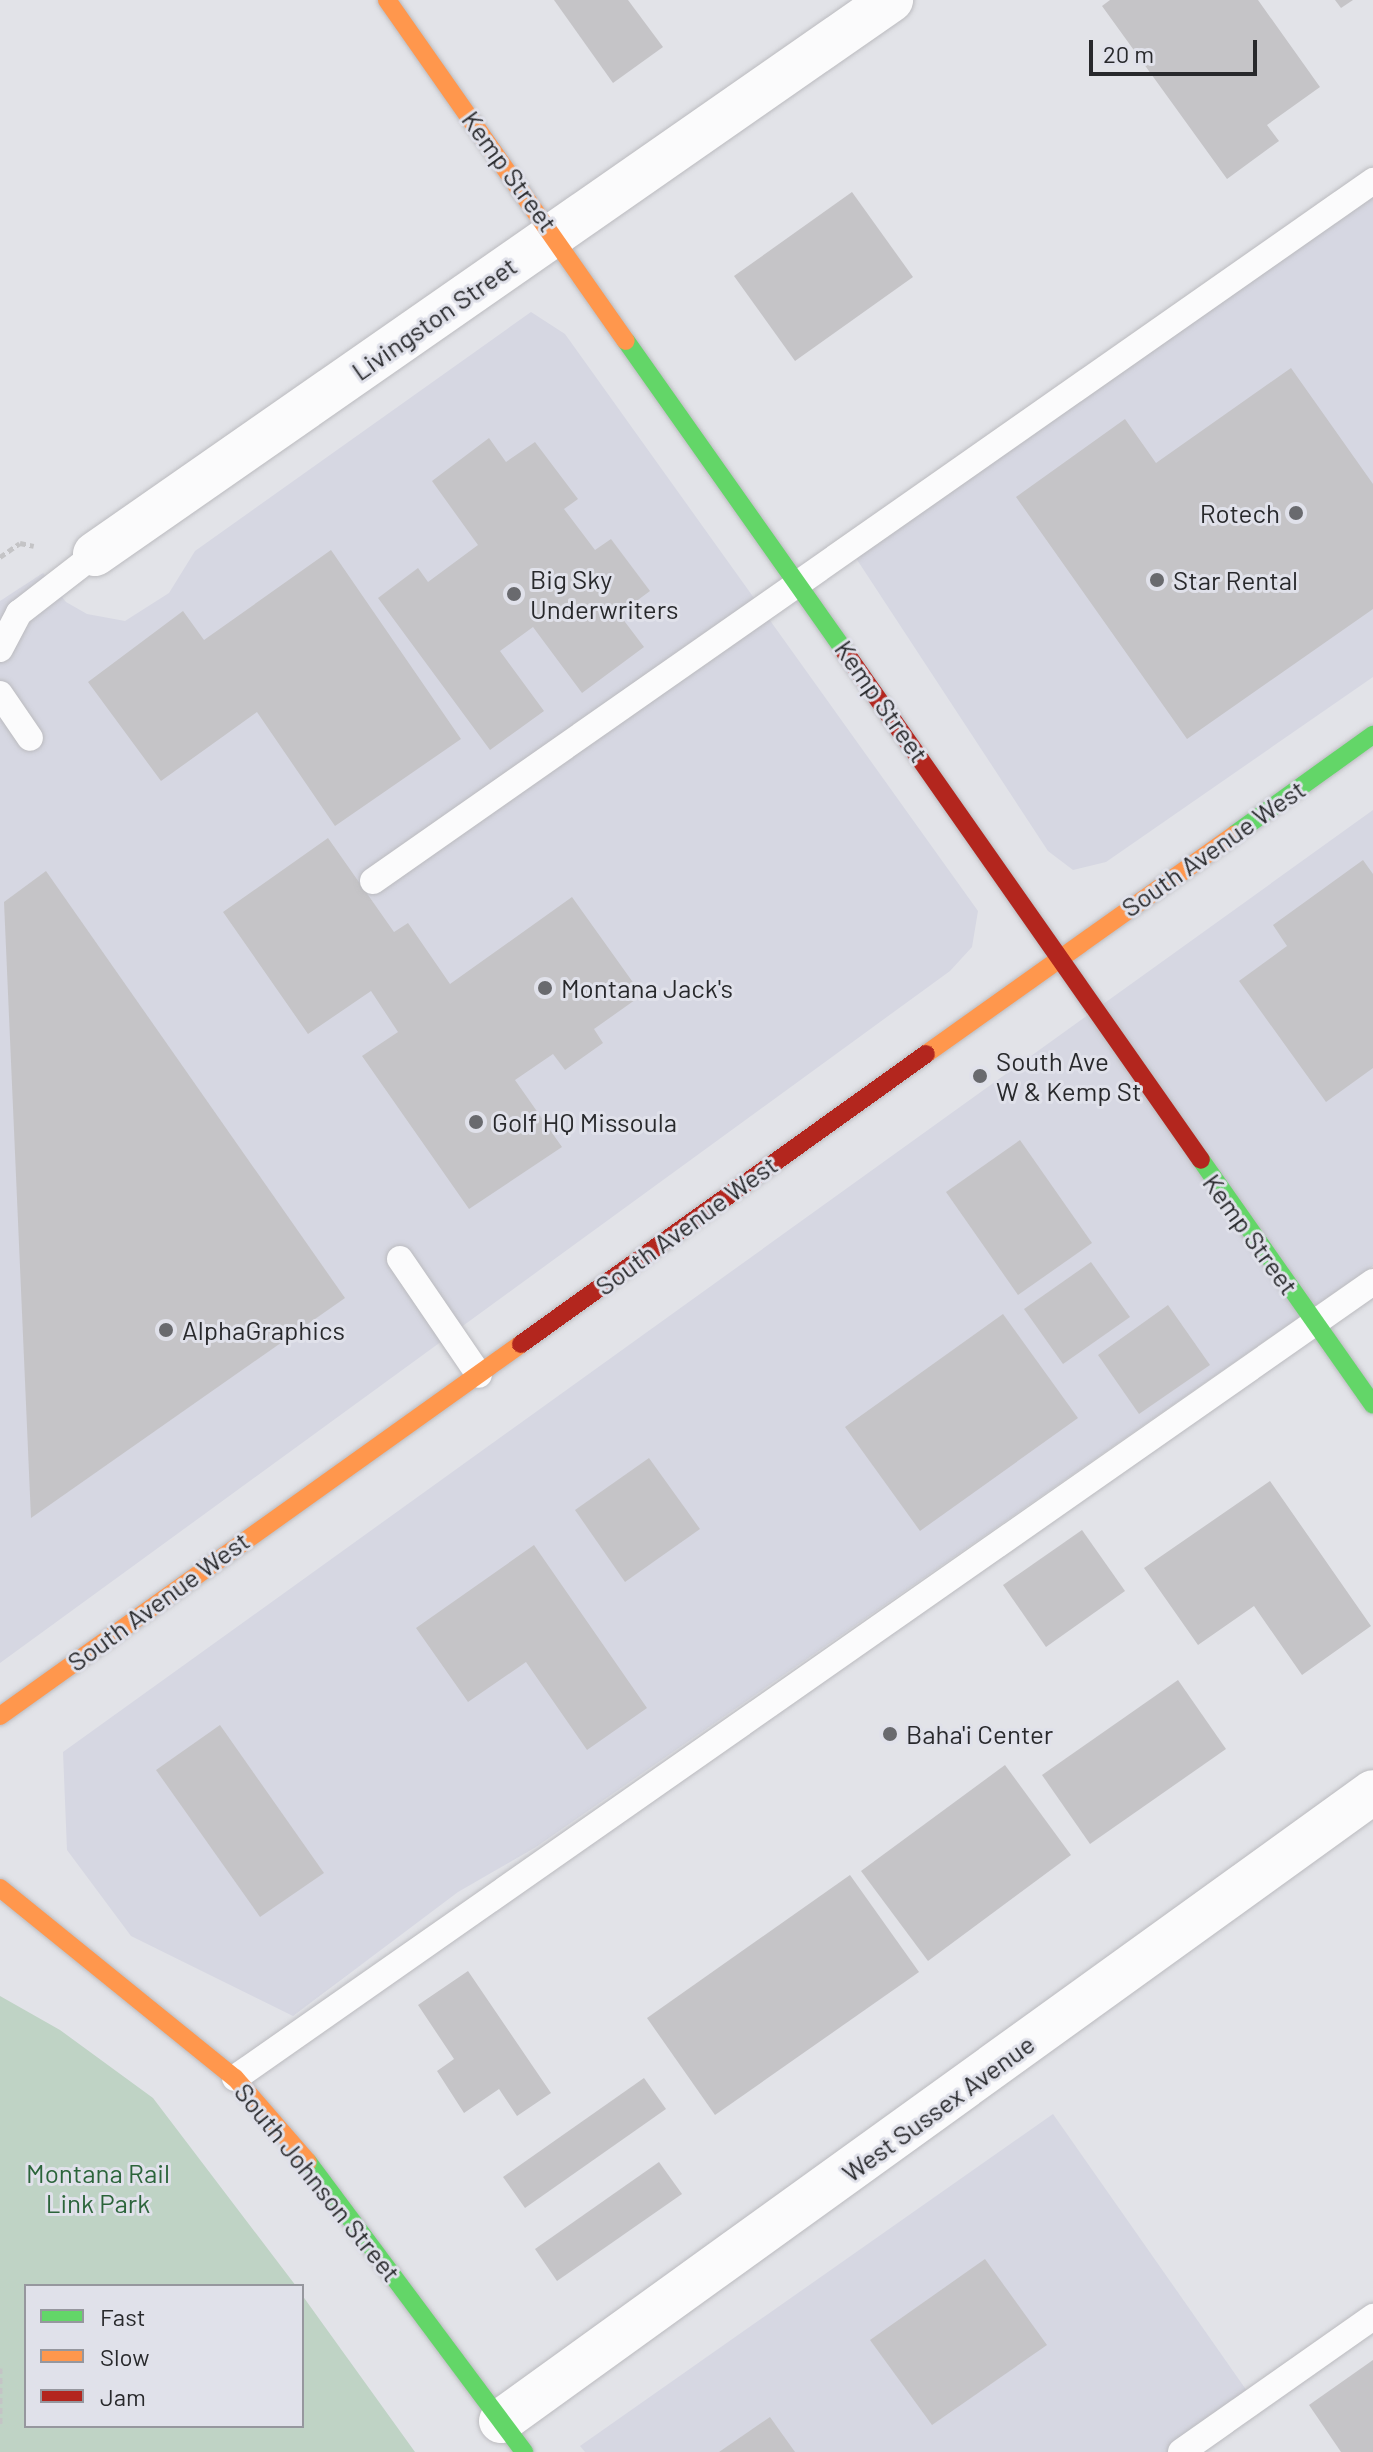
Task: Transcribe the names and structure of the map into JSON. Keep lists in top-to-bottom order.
{
  "streets": {
    "street": [
      "Kemp Street",
      "Livingston Street",
      "South Avenue West",
      "West Sussex Avenue",
      "South Johnson Street"
    ]
  },
  "crossings": [
    ["Kemp Street", "Livingston Street"],
    ["Kemp Street", "South Avenue West"],
    ["West Sussex Avenue", "South Johnson Street"]
  ],
  "parks": ["Montana Rail Link Park"],
  "places": [
    "Rotech",
    "Star Rental",
    "Big Sky Underwriters",
    "Montana Jack's",
    "South Ave W & Kemp St",
    "Golf HQ Missoula",
    "AlphaGraphics",
    "Baha'i Center"
  ],
  "legend": ["Fast", "Slow", "Jam"],
  "scale_bar": "20 m"
}
